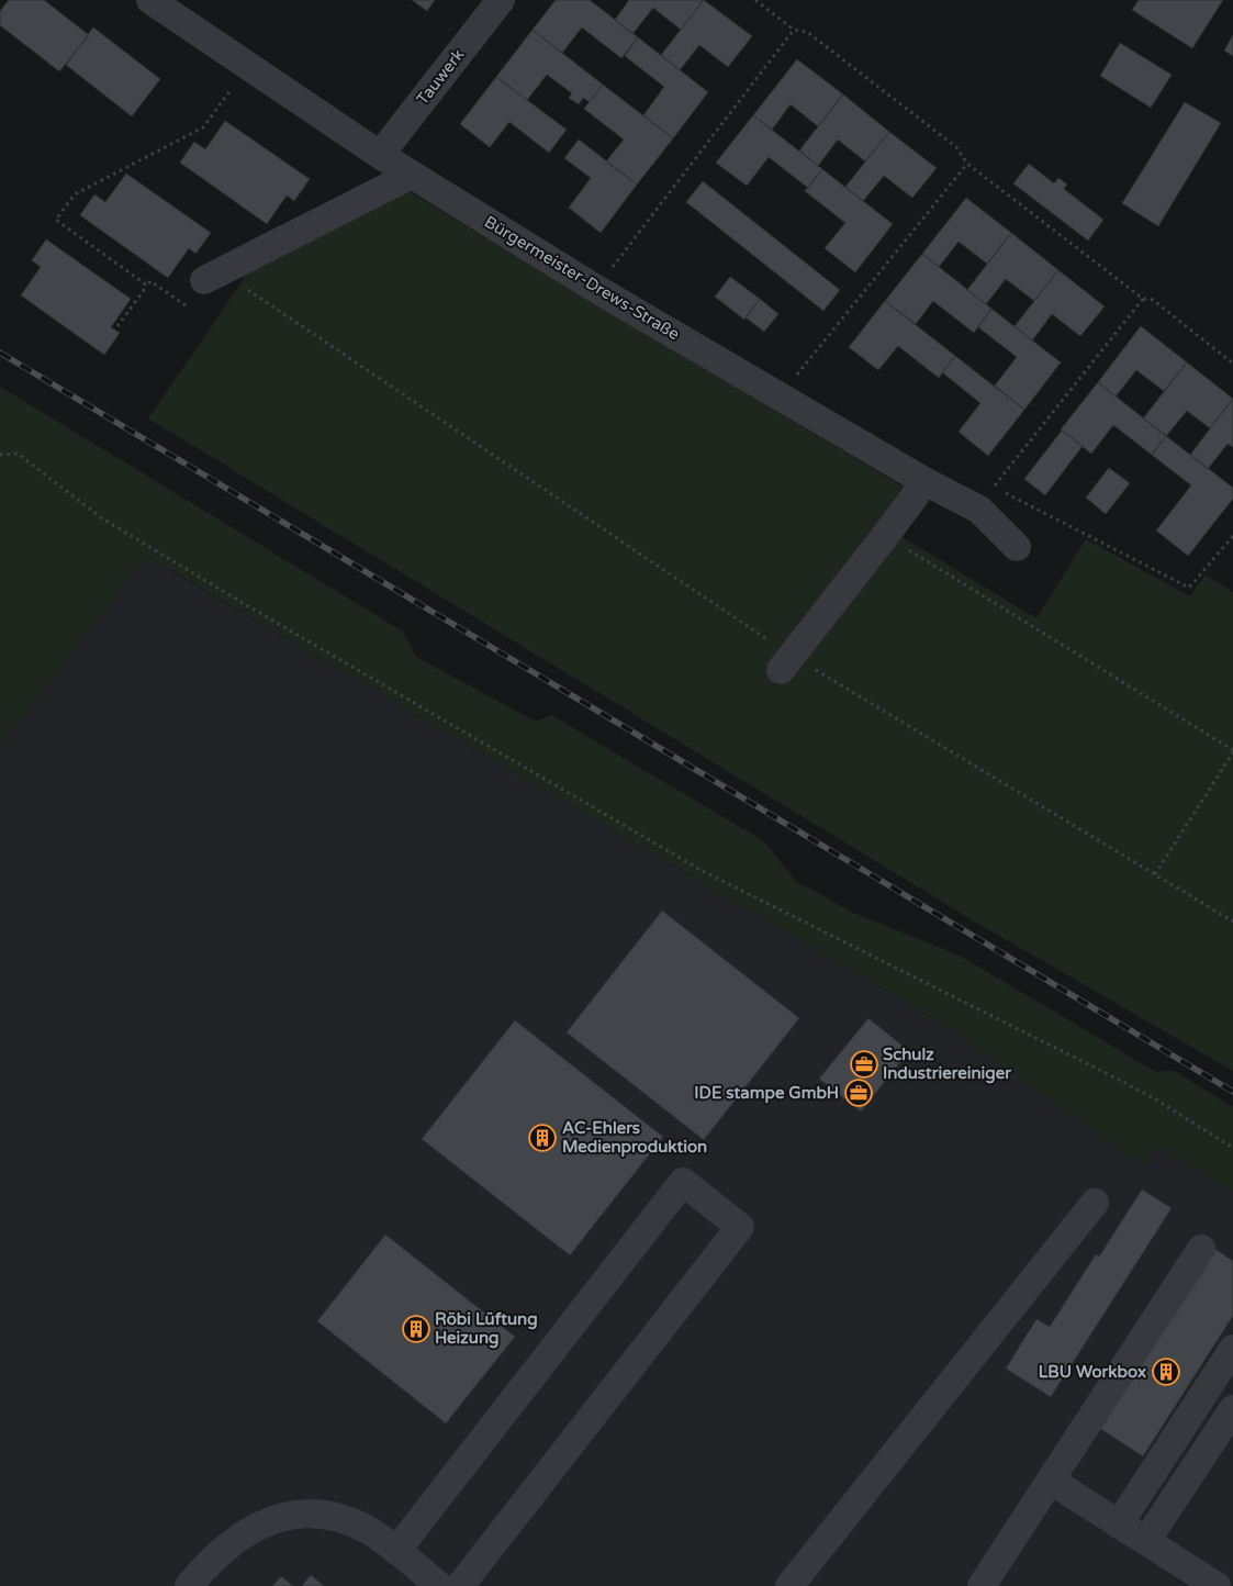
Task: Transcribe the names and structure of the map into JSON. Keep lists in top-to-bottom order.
{
  "streets": {
    "street": ["Tauwerk", "Bürgermeister-Drews-Straße"]
  },
  "crossings": [
    ["Tauwerk", "Bürgermeister-Drews-Straße"]
  ],
  "places": {
    "office": ["Schulz Industriereiniger", "IDE stampe GmbH"],
    "building": ["AC-Ehlers Medienproduktion", "Röbi Lüftung Heizung", "LBU Workbox"]
  }
}
